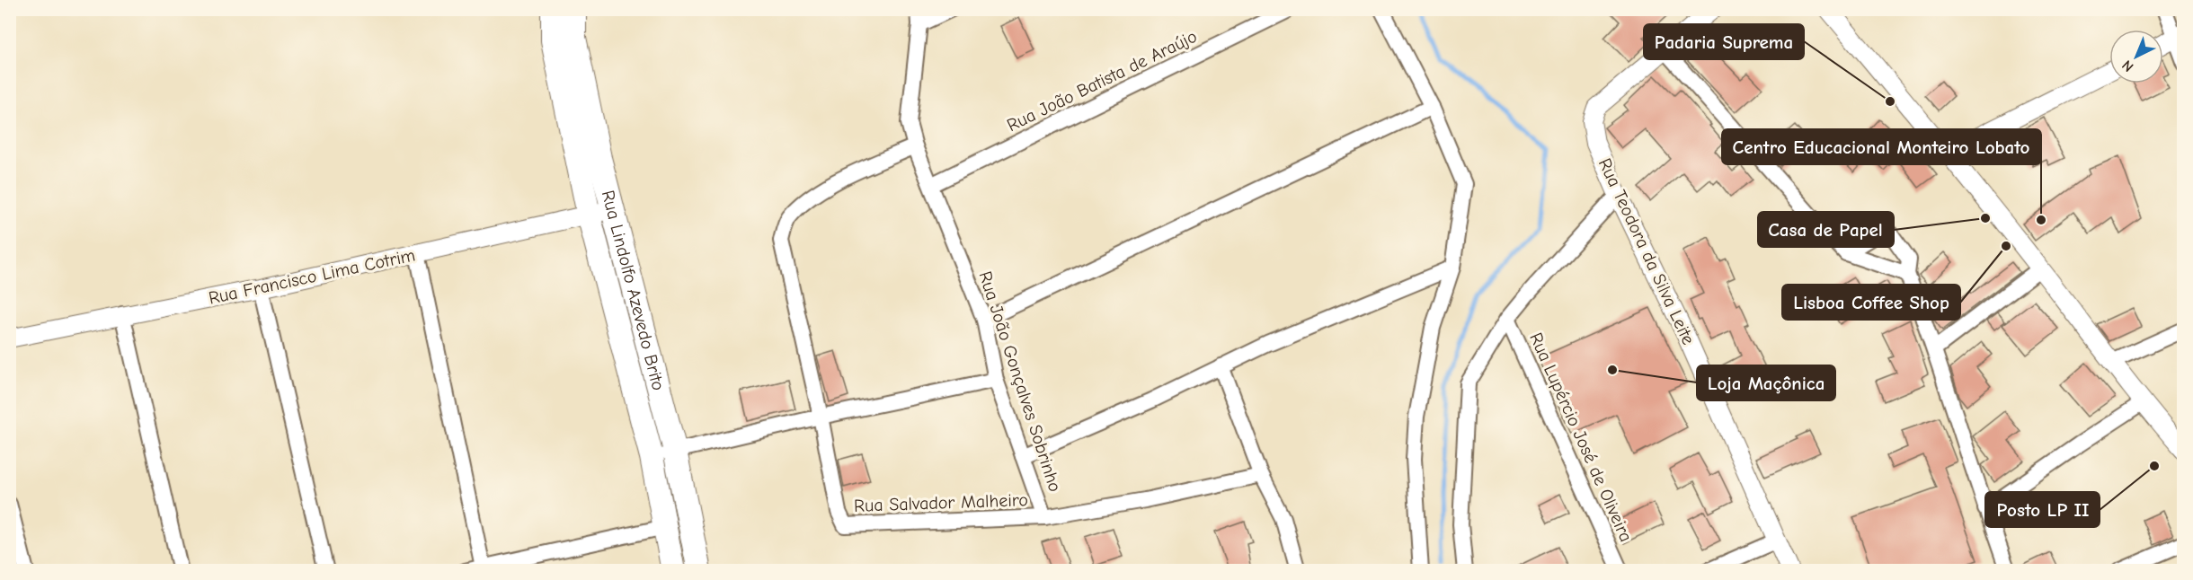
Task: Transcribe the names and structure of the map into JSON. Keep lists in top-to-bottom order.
{
  "streets": {
    "main road": ["Rua Lindolfo Azevedo Brito"],
    "street": [
      "Rua João Batista de Araújo",
      "Rua Teodora da Silva Leite",
      "Rua Francisco Lima Cotrim",
      "Rua João Gonçalves Sobrinho",
      "Rua Lupércio José de Oliveira",
      "Rua Salvador Malheiro"
    ]
  },
  "crossings": [
    ["Rua João Batista de Araújo", "Rua João Gonçalves Sobrinho"],
    ["Rua Francisco Lima Cotrim", "Rua Lindolfo Azevedo Brito"],
    ["Rua João Gonçalves Sobrinho", "Rua Salvador Malheiro"]
  ],
  "places": [
    "Padaria Suprema",
    "Casa de Papel",
    "Centro Educacional Monteiro Lobato",
    "Lisboa Coffee Shop",
    "Loja Maçônica",
    "Posto LP II"
  ],
  "north": "bottom left"
}
